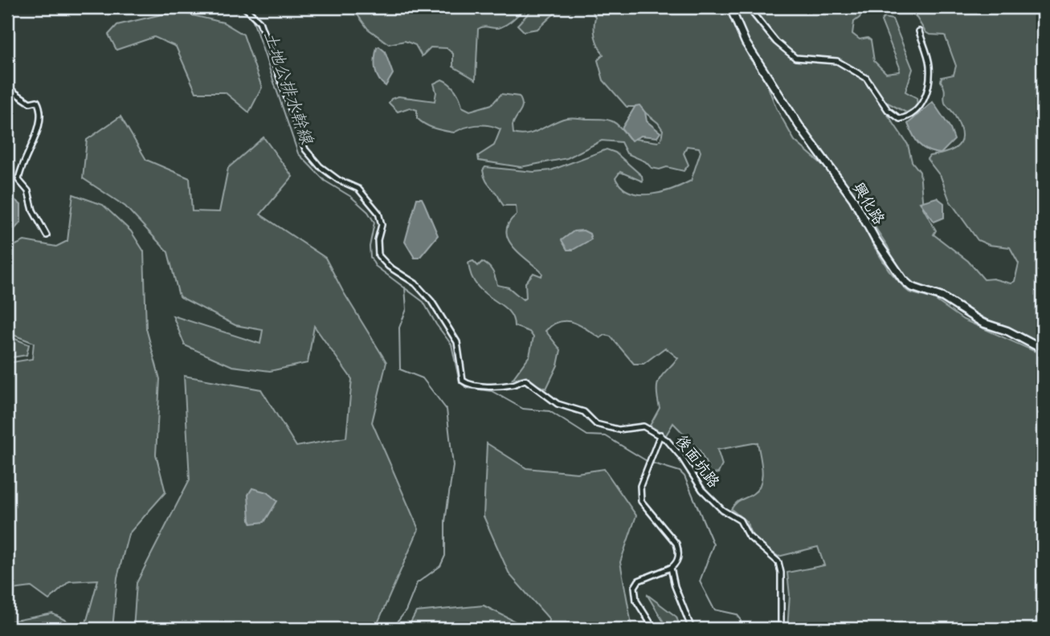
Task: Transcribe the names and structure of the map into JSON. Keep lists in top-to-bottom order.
{
  "streets": {
    "street": ["興化路", "後面坑路"]
  },
  "water": ["土地公排水幹線"]
}
